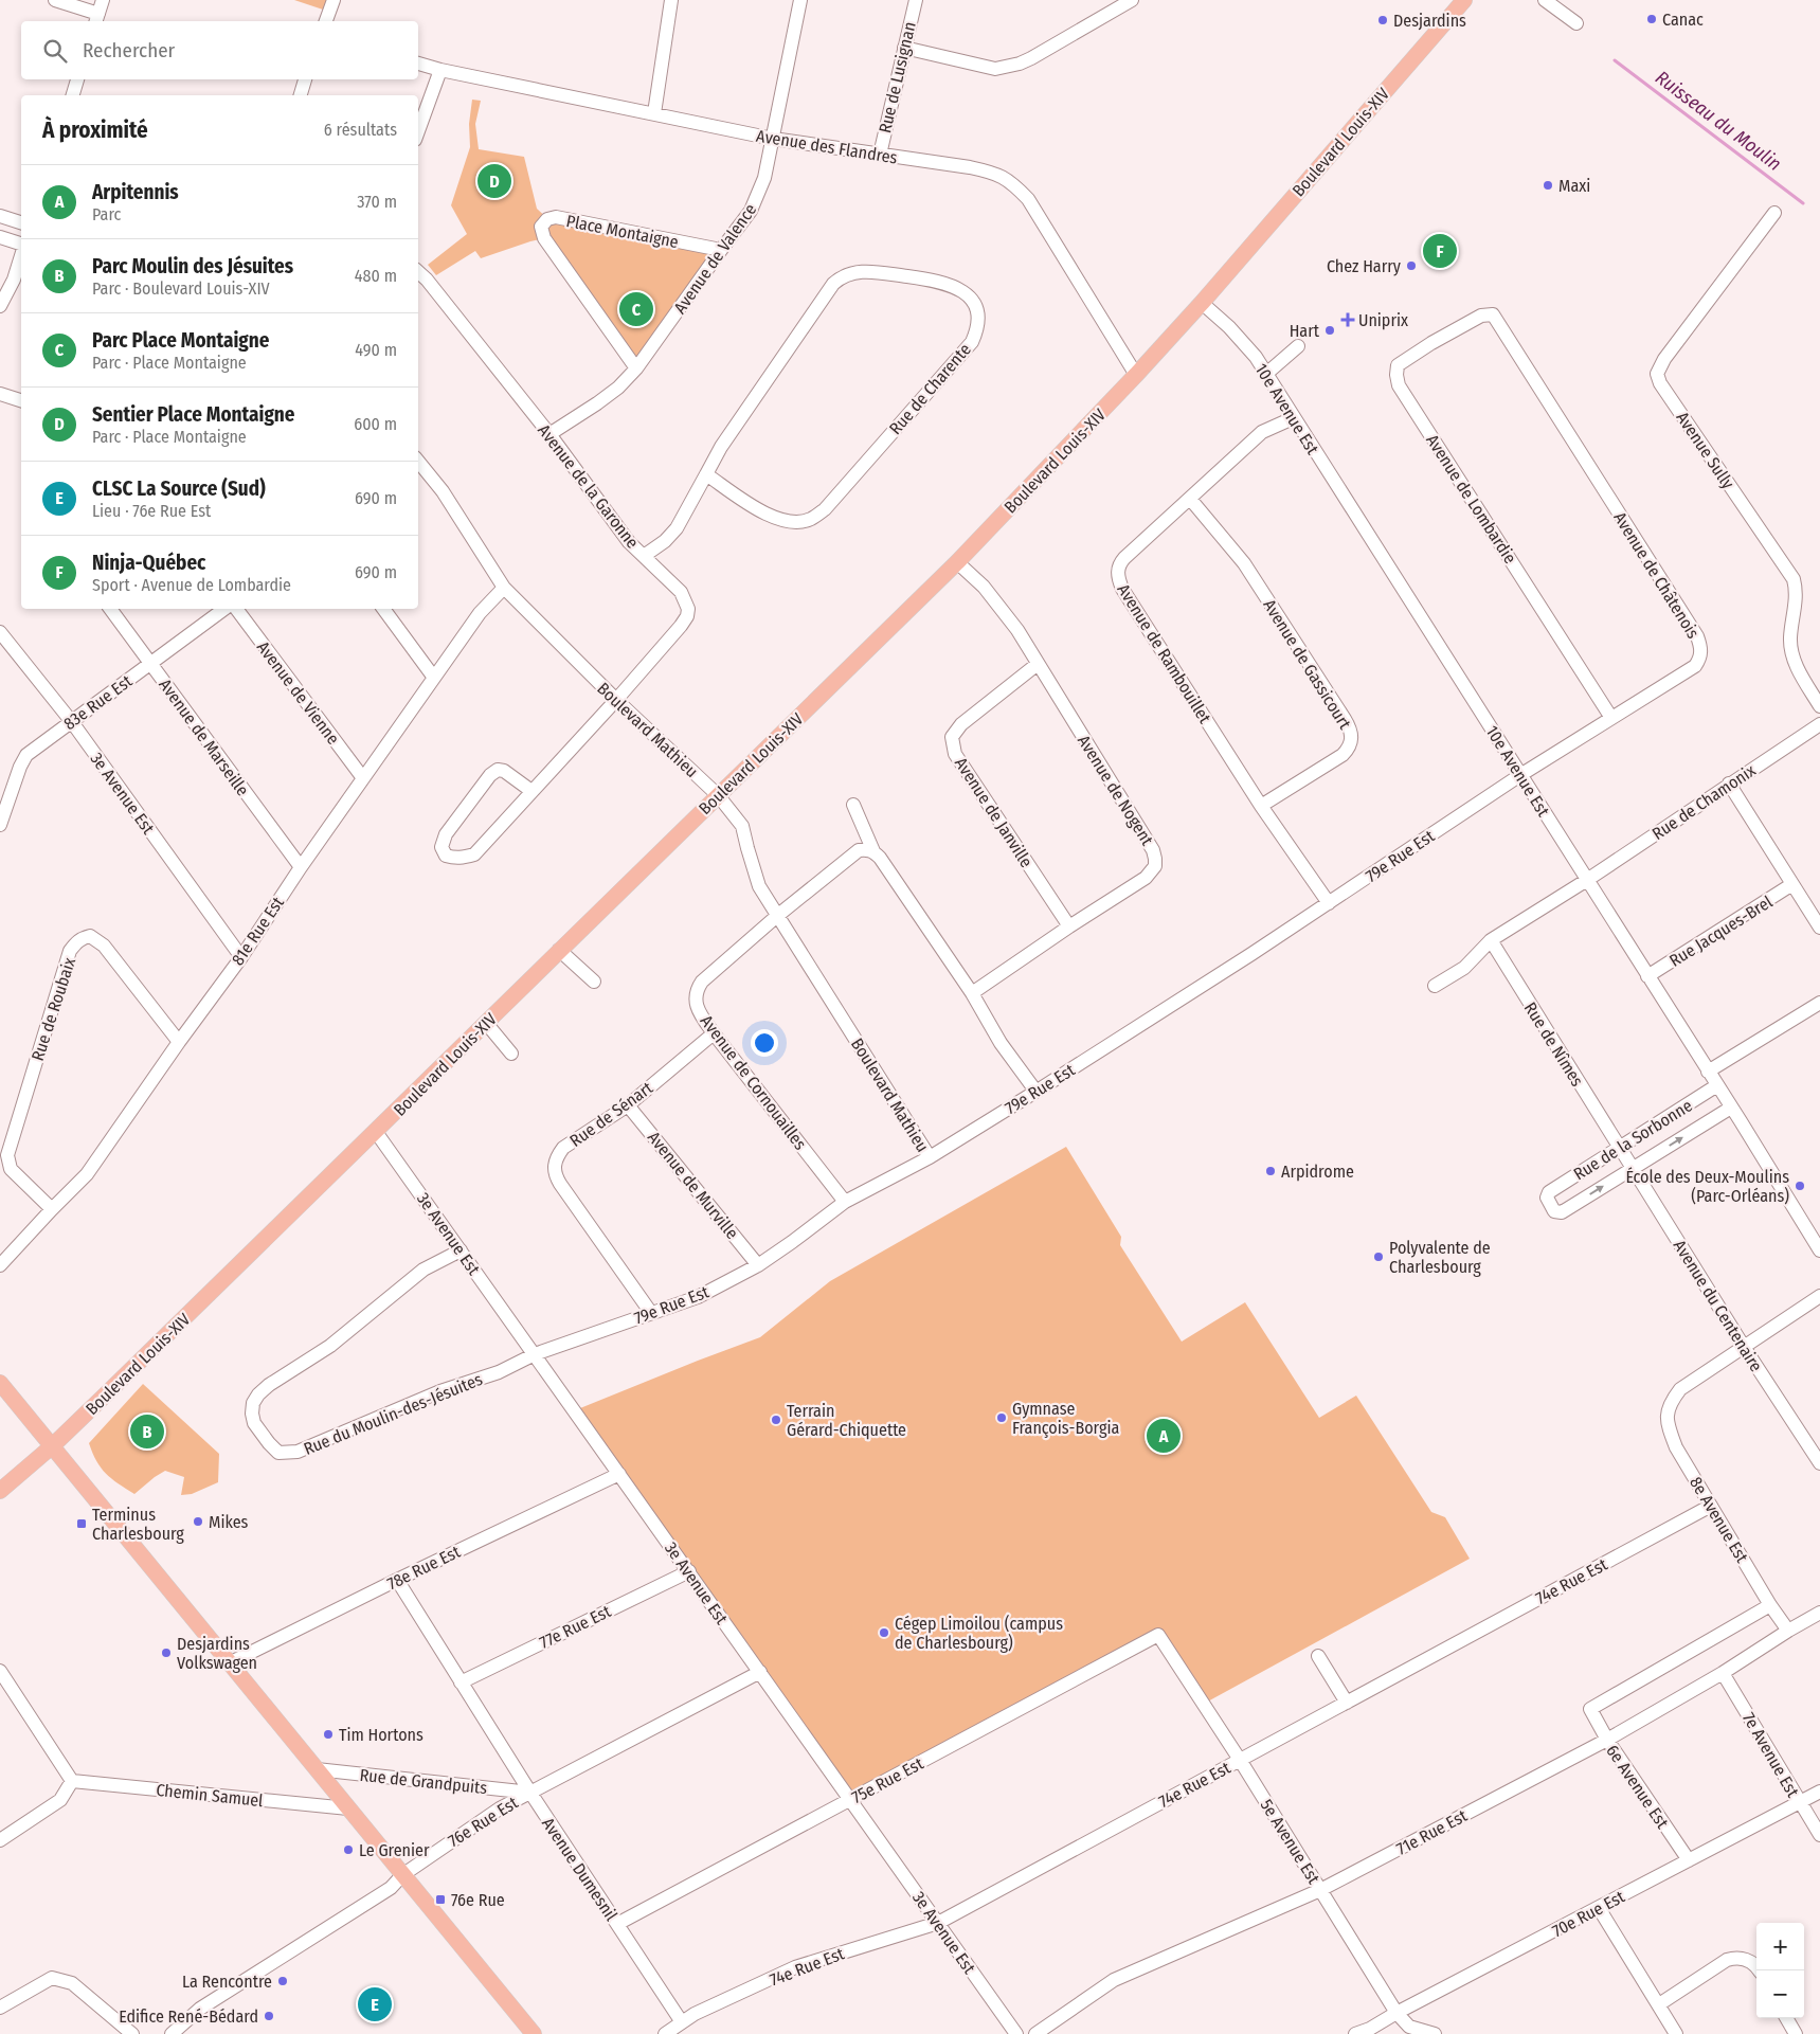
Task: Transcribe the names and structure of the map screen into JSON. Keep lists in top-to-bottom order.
{
  "streets": {
    "main road": ["Boulevard Louis-XIV"],
    "street": [
      "Rue de Lusignan",
      "Avenue des Flandres",
      "Place Montaigne",
      "Avenue de Valence",
      "Rue de Charente",
      "10e Avenue Est",
      "Avenue Sully",
      "Avenue de la Garonne",
      "Avenue de Lombardie",
      "Avenue de Châtenois",
      "Avenue de Rambouillet",
      "Avenue de Gassicourt",
      "Avenue de Vienne",
      "83e Rue Est",
      "Boulevard Mathieu",
      "Avenue de Marseille",
      "Avenue de Nogent",
      "3e Avenue Est",
      "Rue de Chamonix",
      "Avenue de Janville",
      "79e Rue Est",
      "81e Rue Est",
      "Rue Jacques-Brel",
      "Rue de Roubaix",
      "Rue de Nîmes",
      "Avenue de Cornouailles",
      "Rue de Sénart",
      "Rue de la Sorbonne",
      "Avenue de Murville",
      "Avenue du Centenaire",
      "Rue du Moulin-des-Jésuites",
      "8e Avenue Est",
      "78e Rue Est",
      "74e Rue Est",
      "77e Rue Est",
      "7e Avenue Est",
      "75e Rue Est",
      "Rue de Grandpuits",
      "6e Avenue Est",
      "Chemin Samuel",
      "76e Rue Est",
      "71e Rue Est",
      "5e Avenue Est",
      "Avenue Dumesnil",
      "70e Rue Est"
    ]
  },
  "crossings": [
    ["Rue de Lusignan", "Avenue des Flandres"],
    ["Boulevard Louis-XIV", "Avenue des Flandres"],
    ["Boulevard Louis-XIV", "10e Avenue Est"],
    ["Boulevard Louis-XIV", "Boulevard Mathieu"],
    ["Boulevard Louis-XIV", "Avenue de Nogent"],
    ["Boulevard Louis-XIV", "3e Avenue Est"],
    ["Avenue des Flandres", "Avenue de Valence"],
    ["Place Montaigne", "Avenue de Valence"],
    ["Avenue de Valence", "Avenue de la Garonne"],
    ["Rue de Charente", "Avenue de la Garonne"],
    ["10e Avenue Est", "Avenue de Châtenois"],
    ["10e Avenue Est", "Avenue de Rambouillet"],
    ["10e Avenue Est", "Rue de Chamonix"],
    ["10e Avenue Est", "79e Rue Est"],
    ["10e Avenue Est", "Rue Jacques-Brel"],
    ["10e Avenue Est", "Rue de la Sorbonne"],
    ["Avenue de la Garonne", "Boulevard Mathieu"],
    ["Avenue de Lombardie", "Avenue de Châtenois"],
    ["Avenue de Châtenois", "79e Rue Est"],
    ["Avenue de Rambouillet", "Avenue de Gassicourt"],
    ["Avenue de Rambouillet", "79e Rue Est"],
    ["Avenue de Vienne", "81e Rue Est"],
    ["83e Rue Est", "Avenue de Marseille"],
    ["83e Rue Est", "3e Avenue Est"],
    ["Boulevard Mathieu", "79e Rue Est"],
    ["Boulevard Mathieu", "81e Rue Est"],
    ["Boulevard Mathieu", "Avenue de Cornouailles"],
    ["Avenue de Marseille", "81e Rue Est"],
    ["Avenue de Nogent", "Avenue de Janville"],
    ["3e Avenue Est", "79e Rue Est"],
    ["3e Avenue Est", "81e Rue Est"],
    ["3e Avenue Est", "Rue du Moulin-des-Jésuites"],
    ["3e Avenue Est", "78e Rue Est"],
    ["3e Avenue Est", "74e Rue Est"],
    ["3e Avenue Est", "77e Rue Est"],
    ["3e Avenue Est", "75e Rue Est"],
    ["3e Avenue Est", "76e Rue Est"],
    ["79e Rue Est", "Avenue de Cornouailles"],
    ["79e Rue Est", "Rue de Sénart"],
    ["79e Rue Est", "Avenue de Murville"],
    ["79e Rue Est", "Rue du Moulin-des-Jésuites"],
    ["81e Rue Est", "Rue de Roubaix"],
    ["Rue de Nîmes", "Rue de la Sorbonne"],
    ["Rue de Nîmes", "Avenue du Centenaire"],
    ["Avenue de Cornouailles", "Rue de Sénart"],
    ["Rue de Sénart", "Avenue de Murville"],
    ["Rue de la Sorbonne", "Avenue du Centenaire"],
    ["Avenue du Centenaire", "8e Avenue Est"],
    ["8e Avenue Est", "74e Rue Est"],
    ["8e Avenue Est", "6e Avenue Est"],
    ["8e Avenue Est", "71e Rue Est"],
    ["78e Rue Est", "Avenue Dumesnil"],
    ["74e Rue Est", "5e Avenue Est"],
    ["74e Rue Est", "Avenue Dumesnil"],
    ["77e Rue Est", "Avenue Dumesnil"],
    ["7e Avenue Est", "71e Rue Est"],
    ["7e Avenue Est", "70e Rue Est"],
    ["75e Rue Est", "5e Avenue Est"],
    ["75e Rue Est", "Avenue Dumesnil"],
    ["Rue de Grandpuits", "76e Rue Est"],
    ["Rue de Grandpuits", "Avenue Dumesnil"],
    ["6e Avenue Est", "71e Rue Est"],
    ["6e Avenue Est", "70e Rue Est"],
    ["76e Rue Est", "Avenue Dumesnil"],
    ["71e Rue Est", "5e Avenue Est"],
    ["5e Avenue Est", "70e Rue Est"]
  ],
  "water": ["Ruisseau du Moulin"],
  "places": {
    "other": [
      "Canac",
      "Desjardins",
      "Maxi",
      "Chez Harry",
      "Hart",
      "Arpidrome",
      "École des Deux-Moulins (Parc-Orléans)",
      "Polyvalente de Charlesbourg",
      "Gymnase François-Borgia",
      "Terrain Gérard-Chiquette",
      "Mikes",
      "Cégep Limoilou (campus de Charlesbourg)",
      "Desjardins Volkswagen",
      "Tim Hortons",
      "Le Grenier",
      "La Rencontre",
      "Edifice René-Bédard"
    ],
    "health": ["Uniprix"],
    "transit": ["Terminus Charlesbourg", "76e Rue"]
  },
  "page": {
    "search": "Rechercher",
    "heading": ["À proximité", "6 résultats"],
    "pins": [
      "D",
      "F",
      "C",
      "B",
      "A",
      "E"
    ],
    "list": [
      {
        "mark": "A",
        "name": "Arpitennis",
        "note": "Parc",
        "value": "370 m"
      },
      {
        "mark": "B",
        "name": "Parc Moulin des Jésuites",
        "note": "Parc · Boulevard Louis-XIV",
        "value": "480 m"
      },
      {
        "mark": "C",
        "name": "Parc Place Montaigne",
        "note": "Parc · Place Montaigne",
        "value": "490 m"
      },
      {
        "mark": "D",
        "name": "Sentier Place Montaigne",
        "note": "Parc · Place Montaigne",
        "value": "600 m"
      },
      {
        "mark": "E",
        "name": "CLSC La Source (Sud)",
        "note": "Lieu · 76e Rue Est",
        "value": "690 m"
      },
      {
        "mark": "F",
        "name": "Ninja-Québec",
        "note": "Sport · Avenue de Lombardie",
        "value": "690 m"
      }
    ],
    "map_buttons": ["+", "−"]
  }
}
